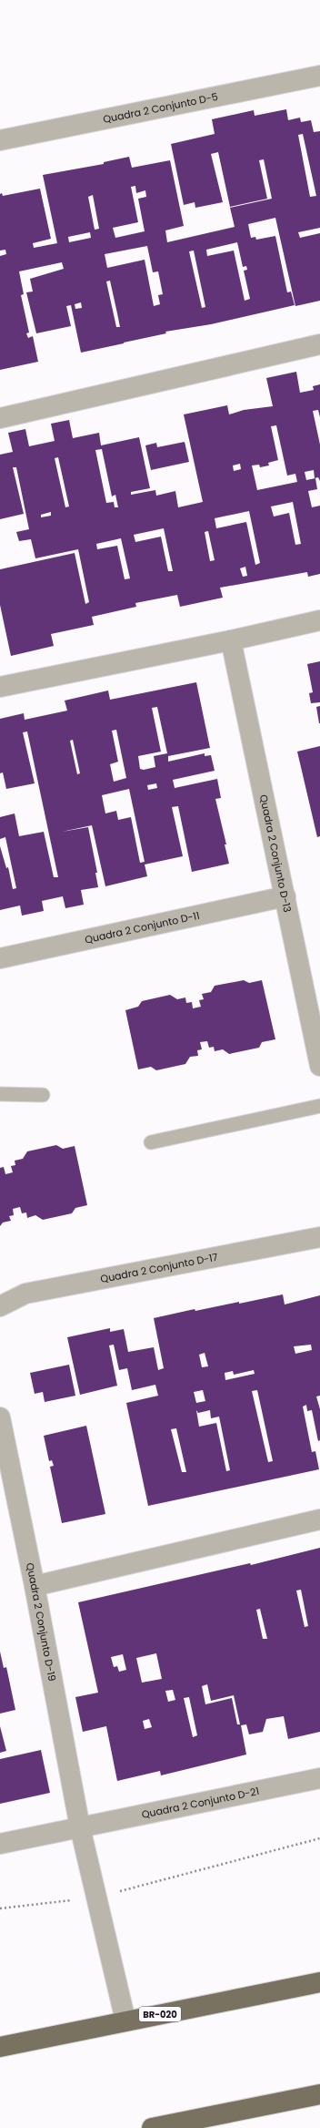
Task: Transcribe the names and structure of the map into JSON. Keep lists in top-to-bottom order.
{
  "streets": {
    "highway": ["BR-020"],
    "street": [
      "Quadra 2 Conjunto D-5",
      "Quadra 2 Conjunto D-13",
      "Quadra 2 Conjunto D-11",
      "Quadra 2 Conjunto D-17",
      "Quadra 2 Conjunto D-19",
      "Quadra 2 Conjunto D-21"
    ]
  },
  "crossings": [
    ["Quadra 2 Conjunto D-13", "Quadra 2 Conjunto D-11"],
    ["Quadra 2 Conjunto D-19", "Quadra 2 Conjunto D-21"],
    ["Quadra 2 Conjunto D-19", "BR-020"]
  ]
}
